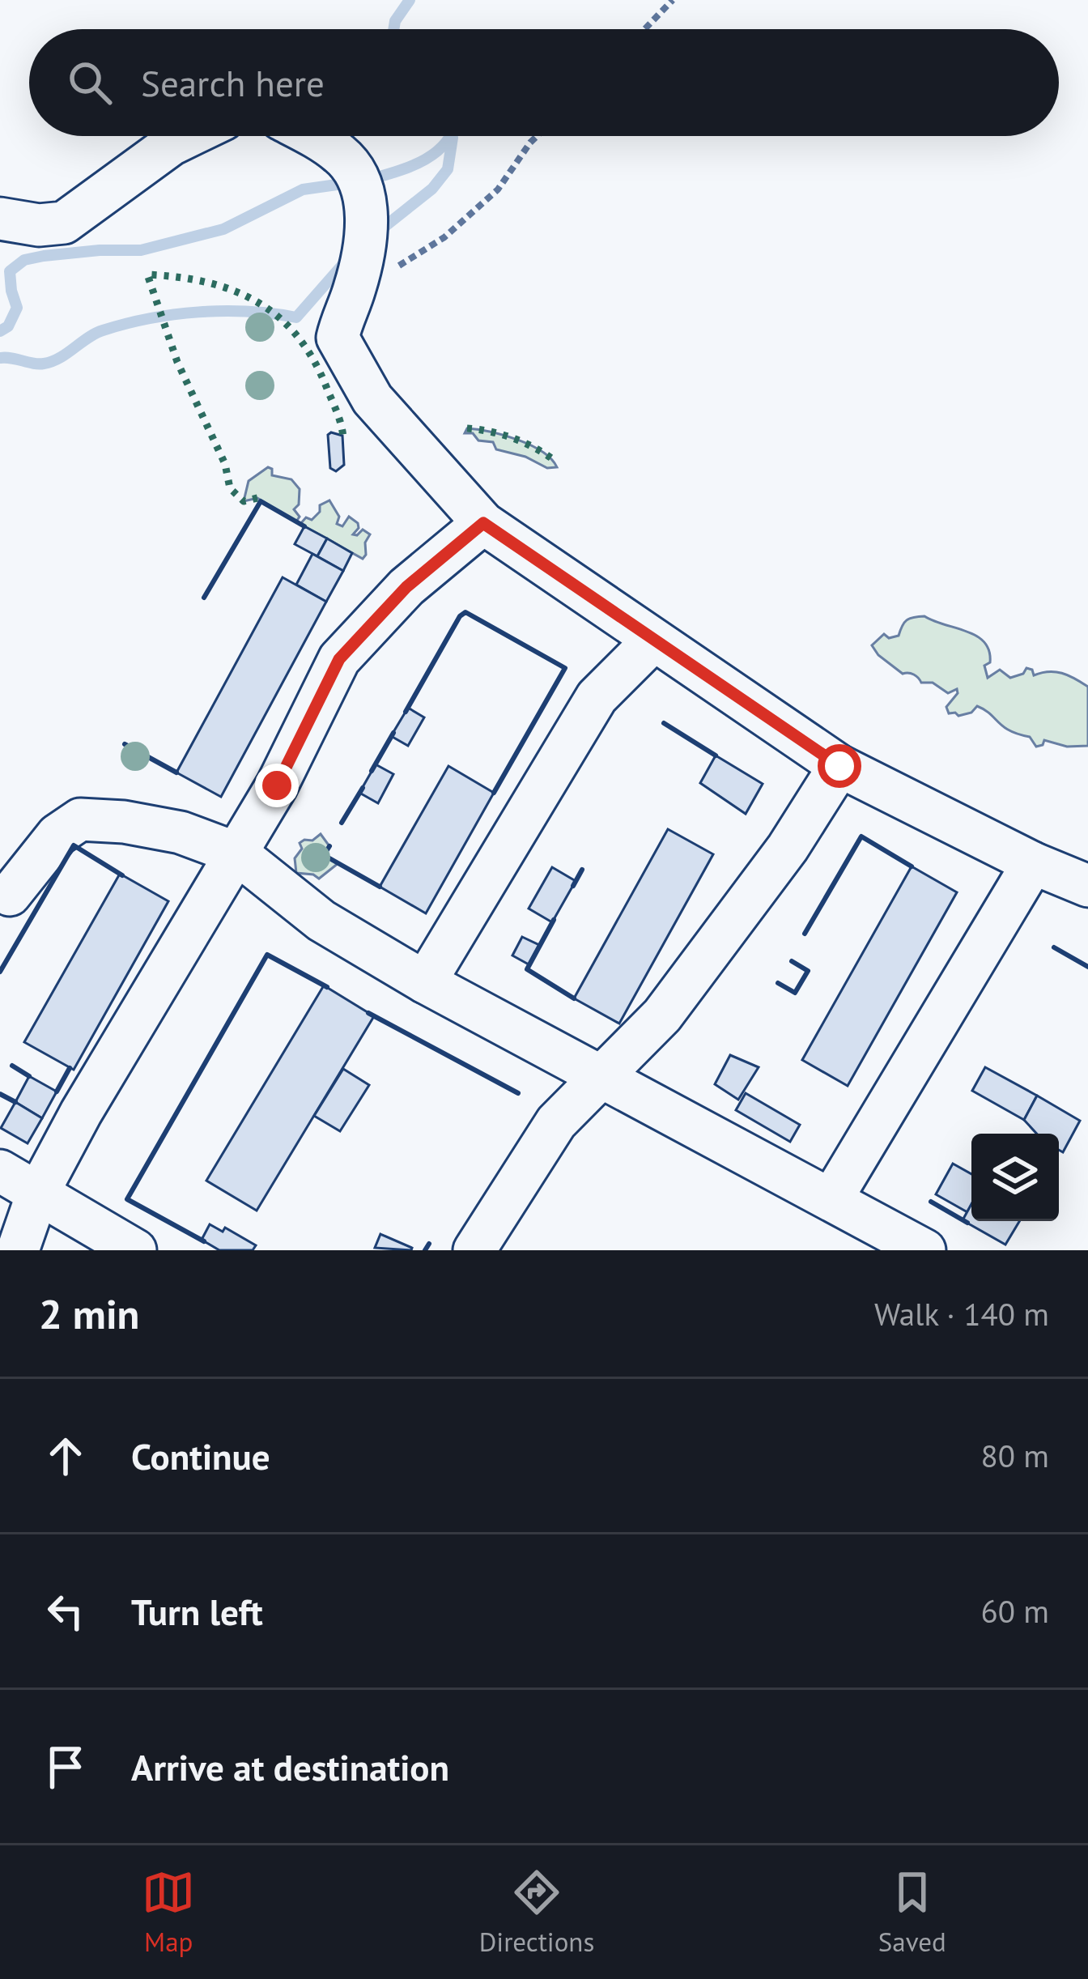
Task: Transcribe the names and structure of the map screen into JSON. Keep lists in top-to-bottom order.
{
  "page": {
    "search": "Search here",
    "heading": ["2 min", "Walk · 140 m"],
    "list": [
      ["Continue", "80 m"],
      ["Turn left", "60 m"],
      "Arrive at destination"
    ],
    "nav": ["Map", "Directions", "Saved"]
  }
}
